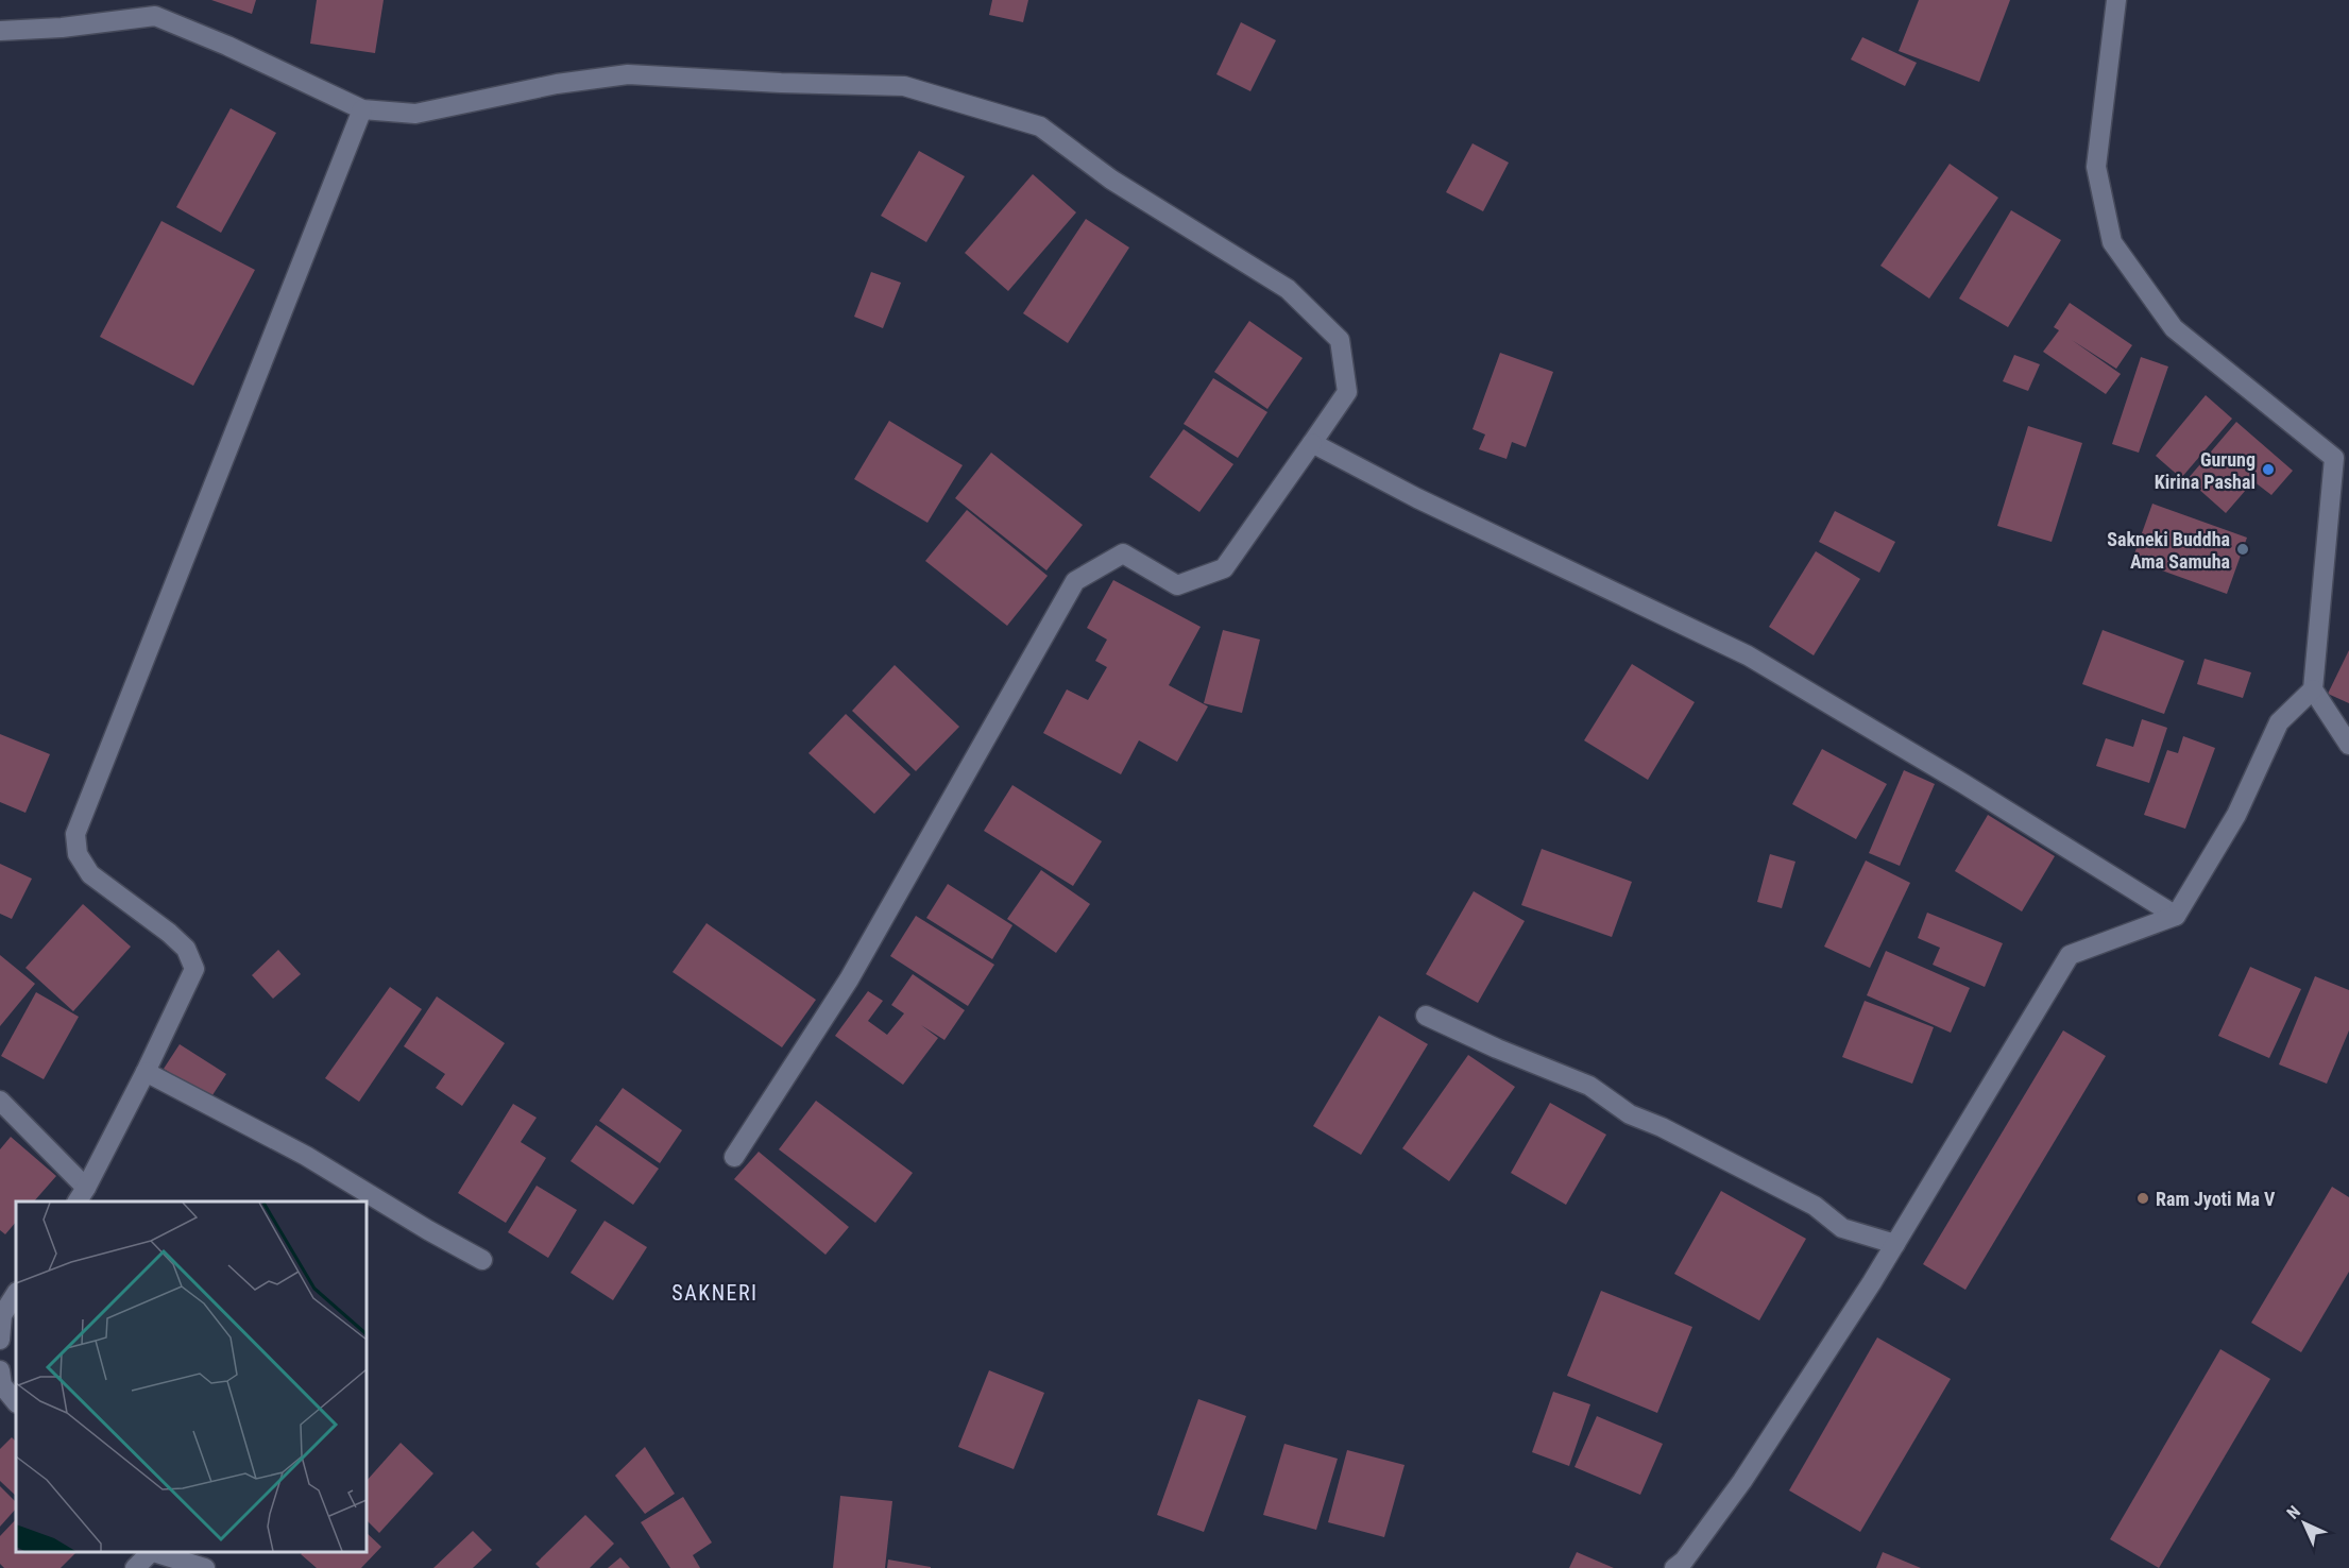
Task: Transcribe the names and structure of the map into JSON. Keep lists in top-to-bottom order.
{
  "districts": ["SAKNERI"],
  "places": ["Gurung Kirina Pashal", "Sakneki Buddha Ama Samuha", "Ram Jyoti Ma V"],
  "north": "top left"
}
